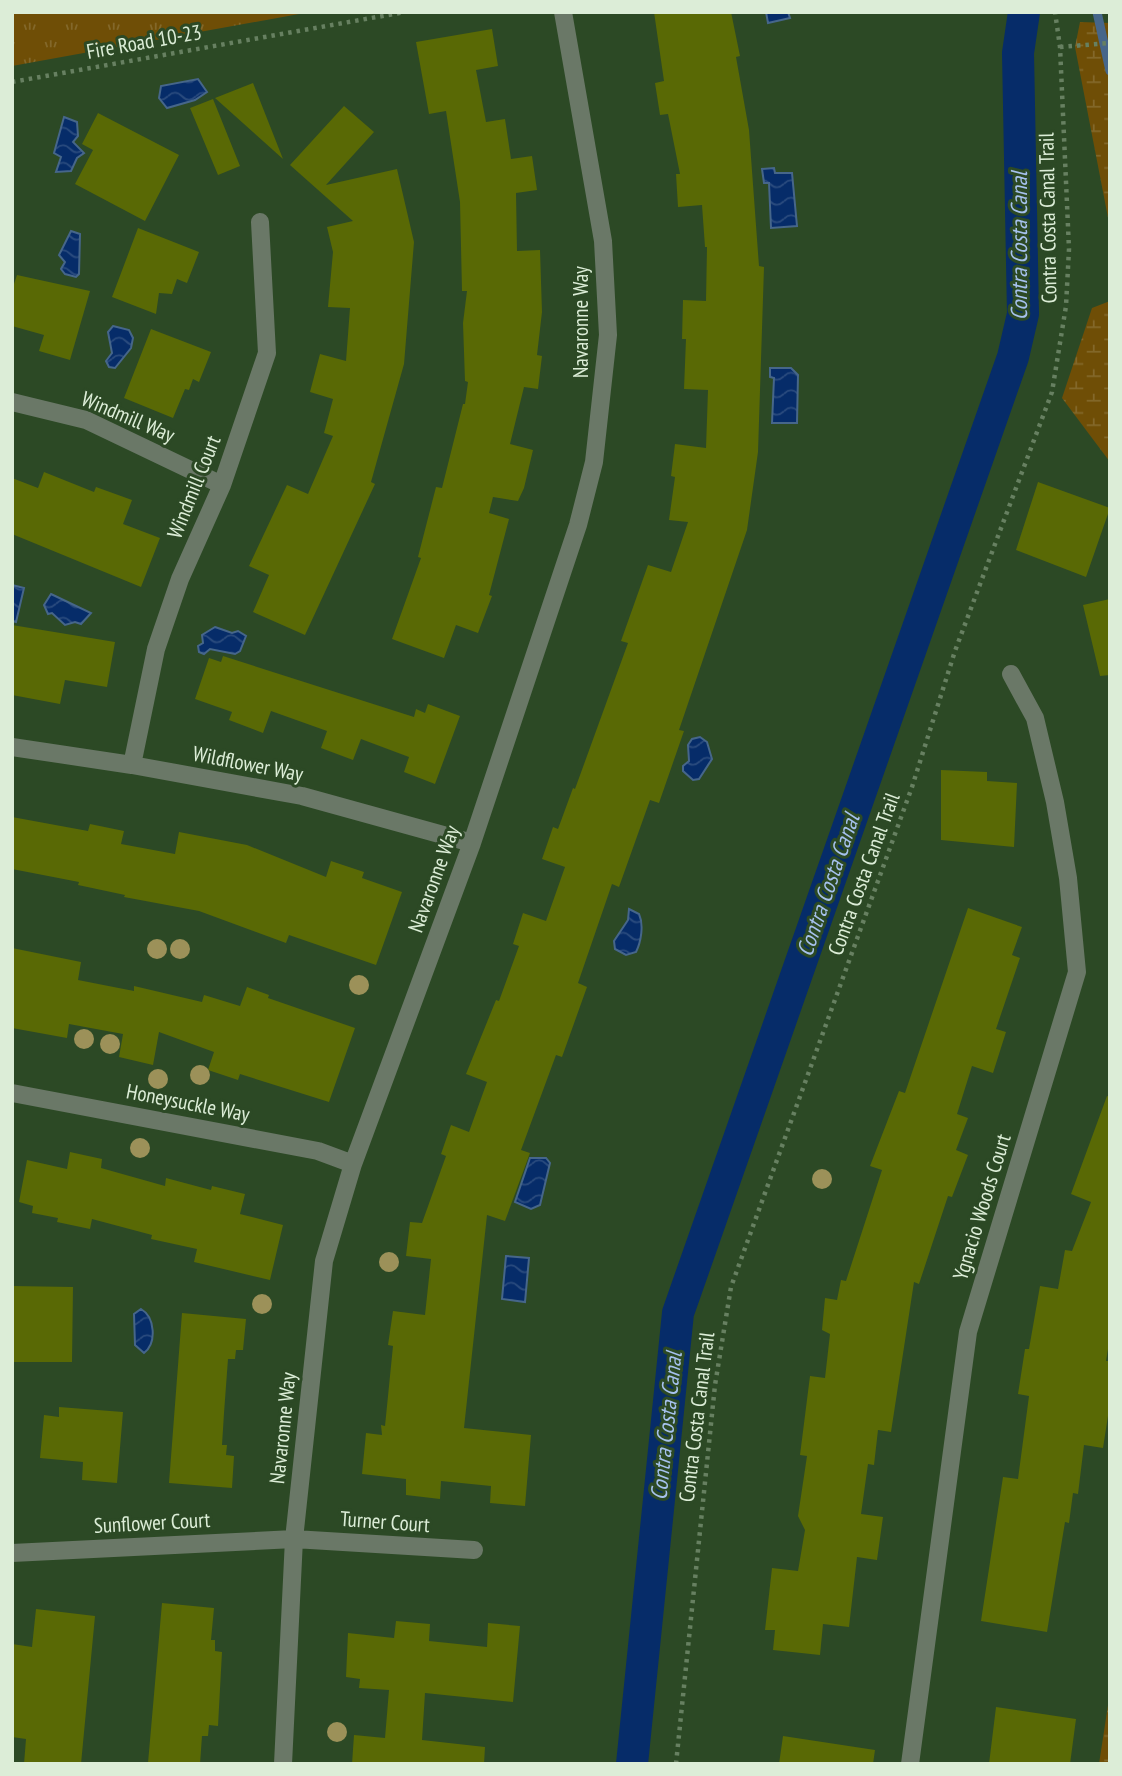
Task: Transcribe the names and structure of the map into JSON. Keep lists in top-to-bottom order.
{
  "streets": {
    "street": [
      "Navaronne Way",
      "Windmill Way",
      "Windmill Court",
      "Wildflower Way",
      "Honeysuckle Way",
      "Ygnacio Woods Court",
      "Turner Court",
      "Sunflower Court"
    ],
    "path": ["Fire Road 10-23", "Contra Costa Canal Trail"]
  },
  "crossings": [
    ["Navaronne Way", "Wildflower Way"],
    ["Navaronne Way", "Honeysuckle Way"],
    ["Navaronne Way", "Turner Court"],
    ["Navaronne Way", "Sunflower Court"],
    ["Windmill Way", "Windmill Court"],
    ["Windmill Court", "Wildflower Way"],
    ["Turner Court", "Sunflower Court"]
  ],
  "water": ["Contra Costa Canal"]
}
